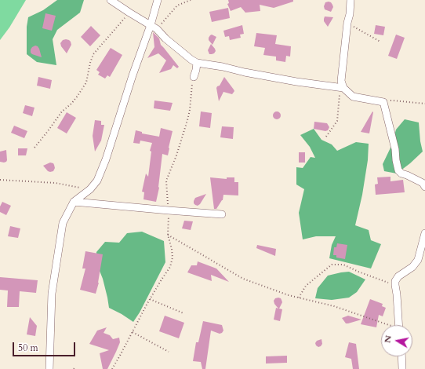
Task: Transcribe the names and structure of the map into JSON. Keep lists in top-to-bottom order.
{
  "scale_bar": "50 m",
  "north": "left"
}
